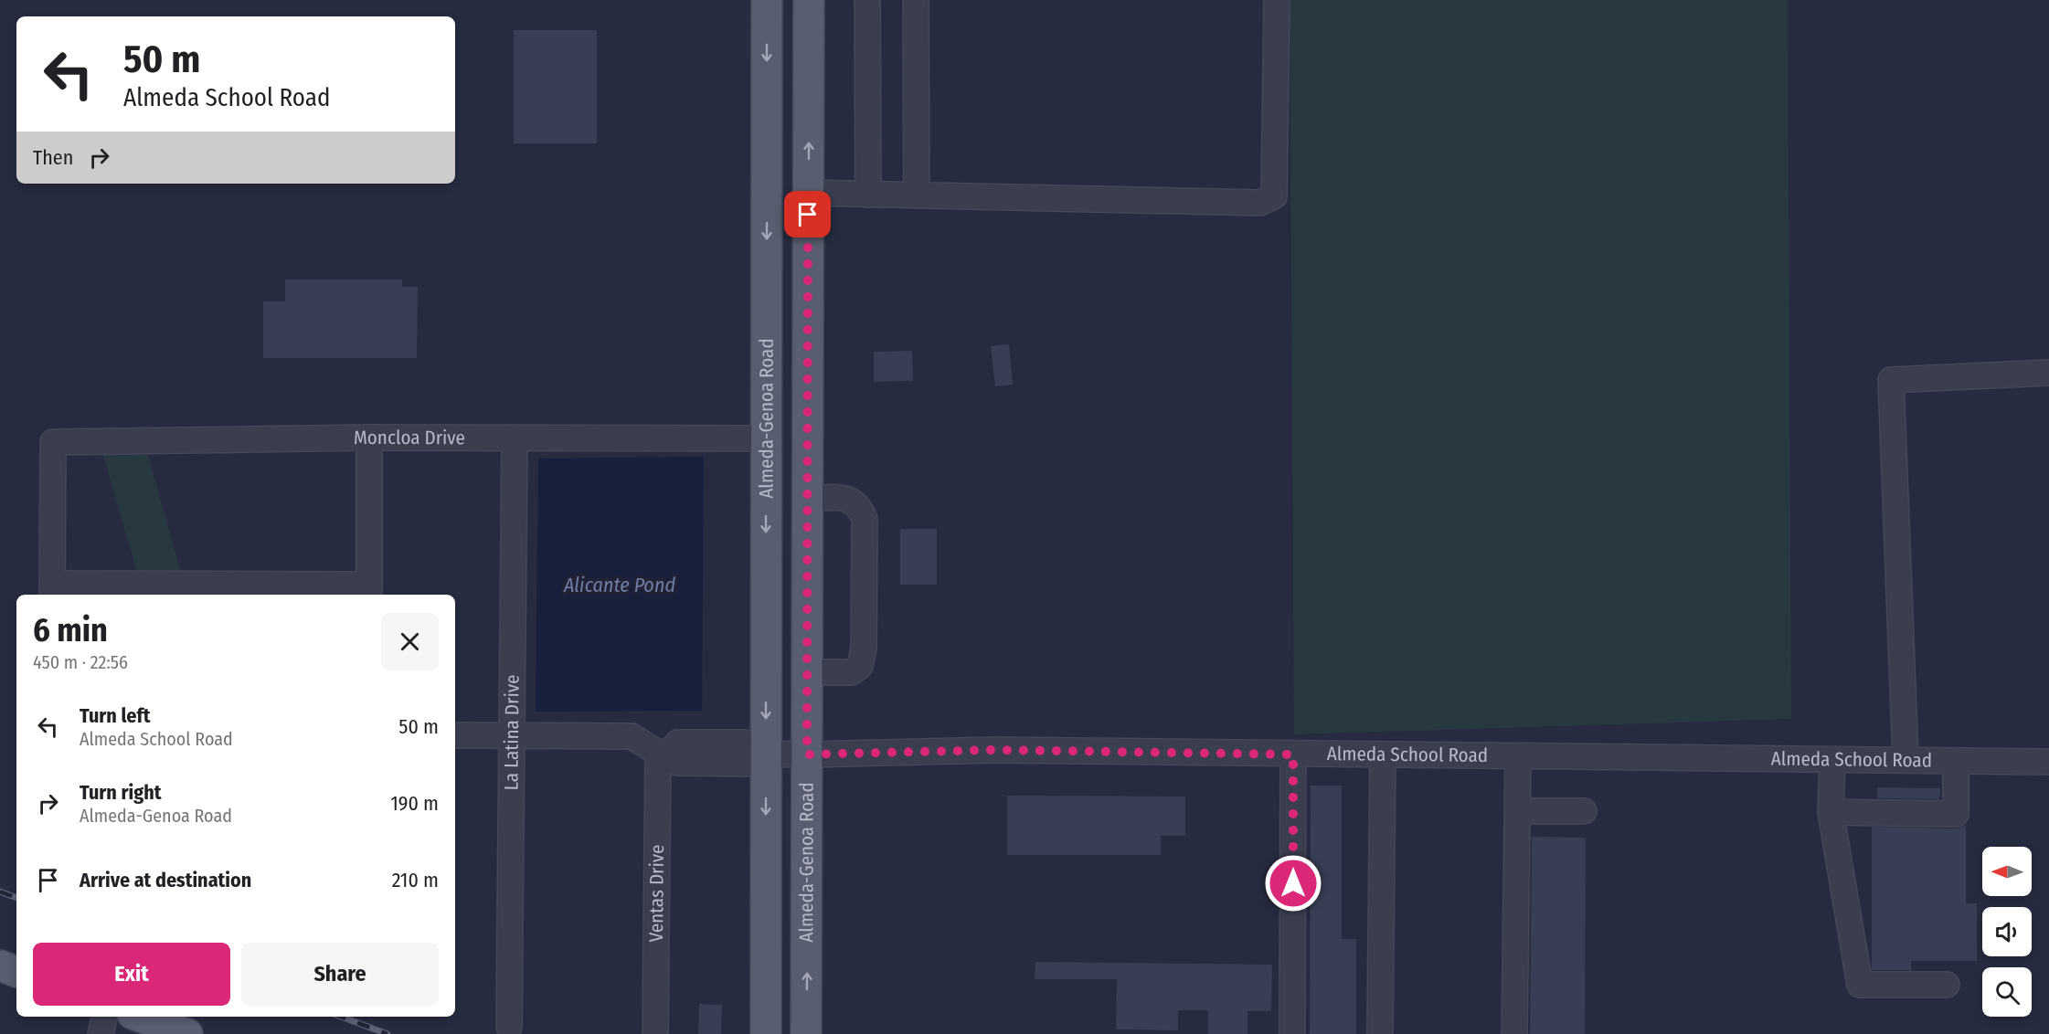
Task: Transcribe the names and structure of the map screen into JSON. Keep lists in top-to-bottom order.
{
  "streets": {
    "main road": ["Almeda-Genoa Road"],
    "street": [
      "Moncloa Drive",
      "La Latina Drive",
      "Almeda School Road",
      "Ventas Drive"
    ]
  },
  "crossings": [
    ["Almeda-Genoa Road", "Moncloa Drive"],
    ["Almeda-Genoa Road", "Almeda School Road"],
    ["Moncloa Drive", "La Latina Drive"]
  ],
  "water": ["Alicante Pond"],
  "north": "left",
  "page": {
    "turn": ["50 m", "Almeda School Road"],
    "then": "Then",
    "heading": ["6 min", "450 m · 22:56"],
    "list": [
      {
        "name": "Turn left",
        "note": "Almeda School Road",
        "value": "50 m"
      },
      {
        "name": "Turn right",
        "note": "Almeda-Genoa Road",
        "value": "190 m"
      },
      {
        "name": "Arrive at destination",
        "value": "210 m"
      }
    ],
    "buttons": ["Exit", "Share"]
  }
}
